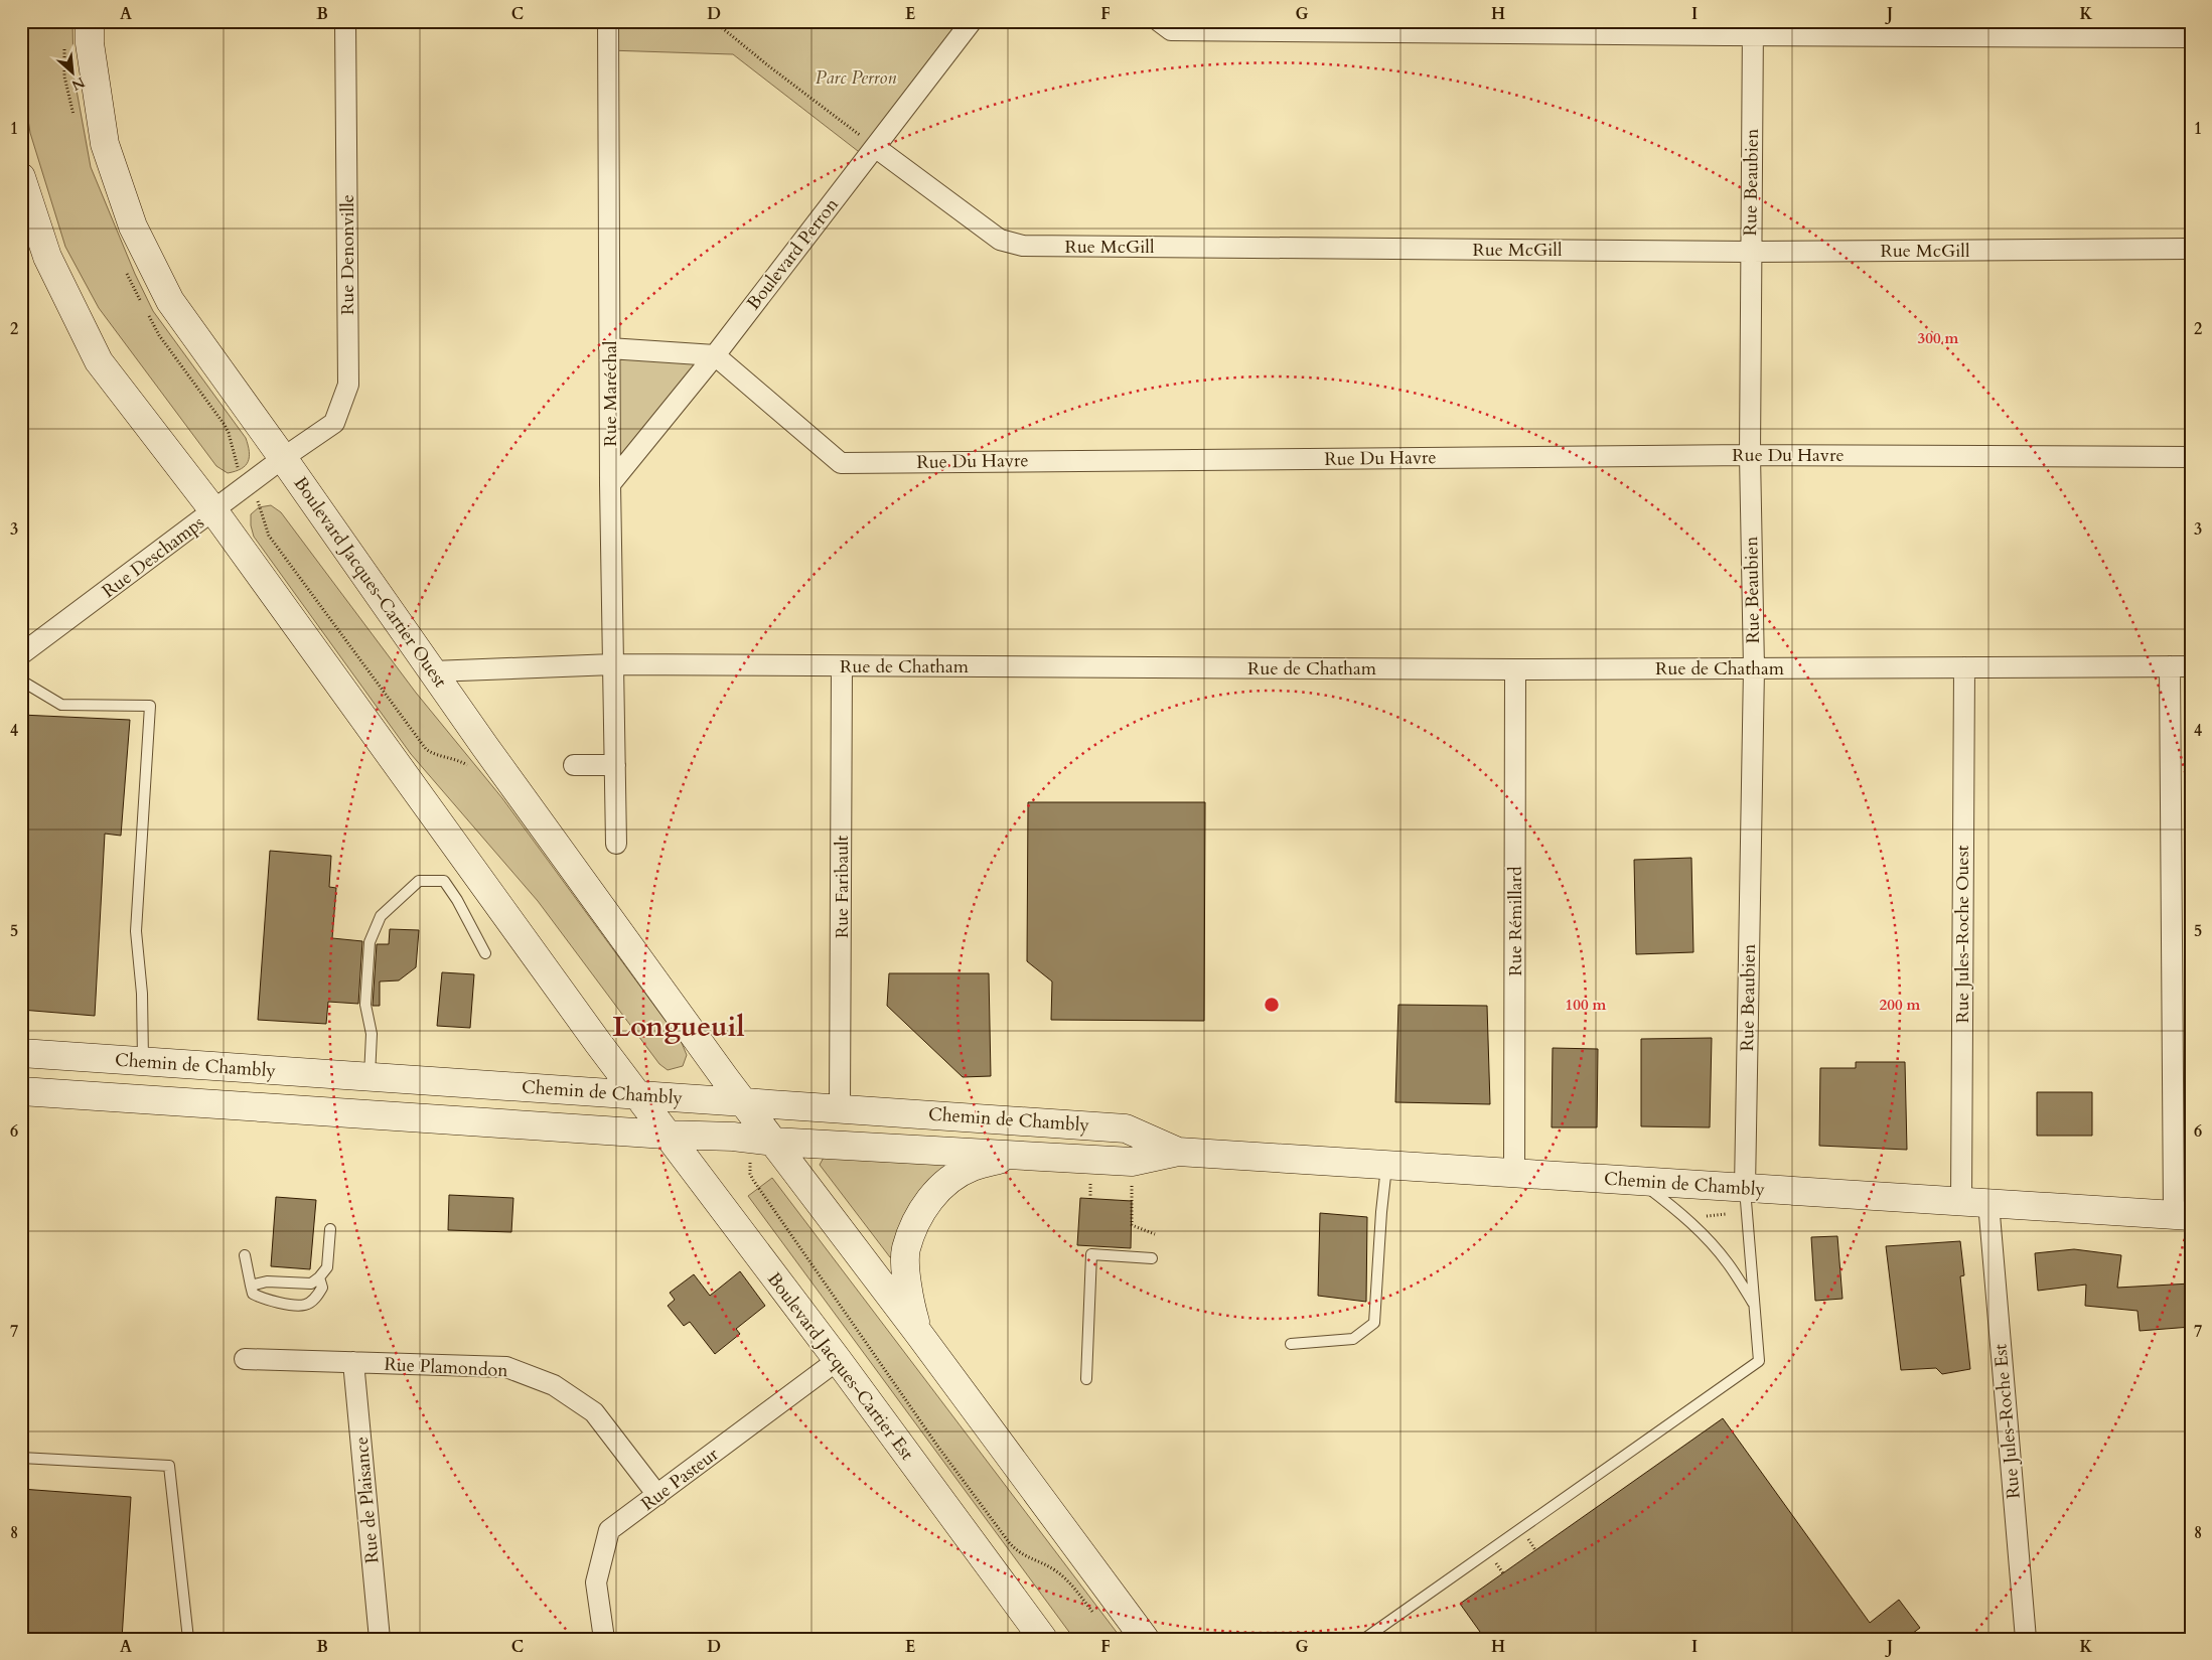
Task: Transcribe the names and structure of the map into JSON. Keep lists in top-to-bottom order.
{
  "streets": {
    "main road": ["Boulevard Jacques-Cartier Ouest", "Chemin de Chambly", "Boulevard Jacques-Cartier Est"],
    "street": [
      "Rue Beaubien",
      "Rue McGill",
      "Boulevard Perron",
      "Rue Denonville",
      "Rue Maréchal",
      "Rue Du Havre",
      "Rue Deschamps",
      "Rue de Chatham",
      "Rue Faribault",
      "Rue Rémillard",
      "Rue Jules-Roche Ouest",
      "Rue Plamondon",
      "Rue Jules-Roche Est",
      "Rue Pasteur",
      "Rue de Plaisance"
    ]
  },
  "crossings": [
    ["Rue Beaubien", "Rue McGill"],
    ["Rue Beaubien", "Rue Du Havre"],
    ["Rue Beaubien", "Rue de Chatham"],
    ["Rue Beaubien", "Chemin de Chambly"],
    ["Rue McGill", "Boulevard Perron"],
    ["Boulevard Perron", "Rue Maréchal"],
    ["Boulevard Perron", "Rue Du Havre"],
    ["Rue Denonville", "Rue Deschamps"],
    ["Rue Denonville", "Boulevard Jacques-Cartier Ouest"],
    ["Rue Maréchal", "Rue de Chatham"],
    ["Rue Deschamps", "Boulevard Jacques-Cartier Ouest"],
    ["Boulevard Jacques-Cartier Ouest", "Rue de Chatham"],
    ["Boulevard Jacques-Cartier Ouest", "Chemin de Chambly"],
    ["Rue de Chatham", "Rue Faribault"],
    ["Rue de Chatham", "Rue Rémillard"],
    ["Rue de Chatham", "Rue Jules-Roche Ouest"],
    ["Rue Faribault", "Chemin de Chambly"],
    ["Rue Rémillard", "Chemin de Chambly"],
    ["Rue Jules-Roche Ouest", "Chemin de Chambly"],
    ["Chemin de Chambly", "Boulevard Jacques-Cartier Est"],
    ["Chemin de Chambly", "Rue Jules-Roche Est"],
    ["Boulevard Jacques-Cartier Est", "Rue Pasteur"],
    ["Rue Plamondon", "Rue Pasteur"],
    ["Rue Plamondon", "Rue de Plaisance"]
  ],
  "districts": ["Longueuil"],
  "parks": ["Parc Perron"],
  "north": "bottom right",
  "grid": {
    "columns": [
      "A",
      "B",
      "C",
      "D",
      "E",
      "F",
      "G",
      "H",
      "I",
      "J",
      "K"
    ],
    "rows": [
      "1",
      "2",
      "3",
      "4",
      "5",
      "6",
      "7",
      "8"
    ]
  },
  "rings": ["300 m", "100 m", "200 m"]
}
